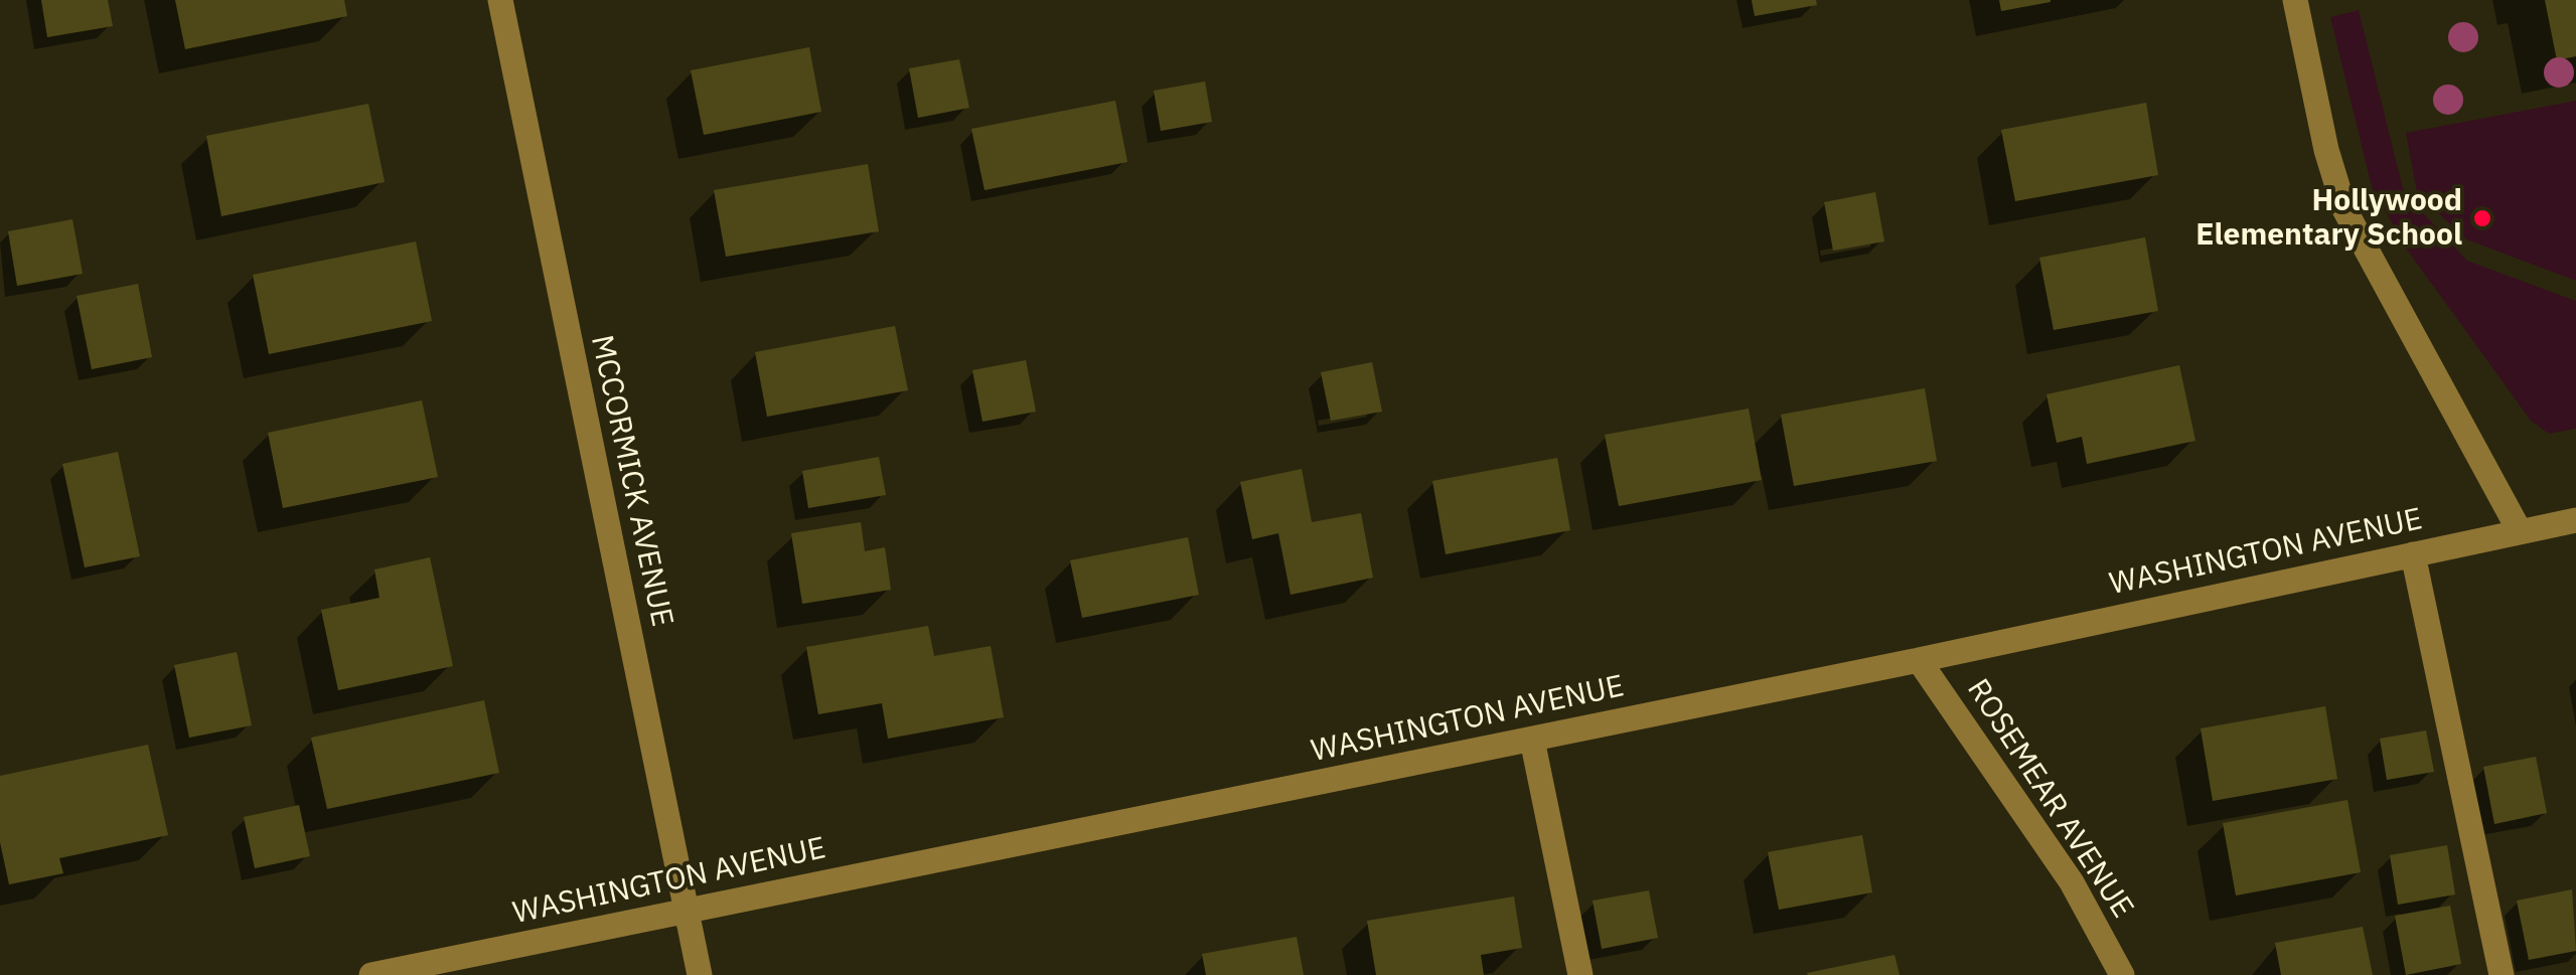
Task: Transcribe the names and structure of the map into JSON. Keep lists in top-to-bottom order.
{
  "streets": {
    "street": ["MCCORMICK AVENUE", "WASHINGTON AVENUE", "ROSEMEAR AVENUE"]
  },
  "crossings": [
    ["MCCORMICK AVENUE", "WASHINGTON AVENUE"],
    ["WASHINGTON AVENUE", "ROSEMEAR AVENUE"]
  ],
  "places": ["Hollywood Elementary School"]
}
